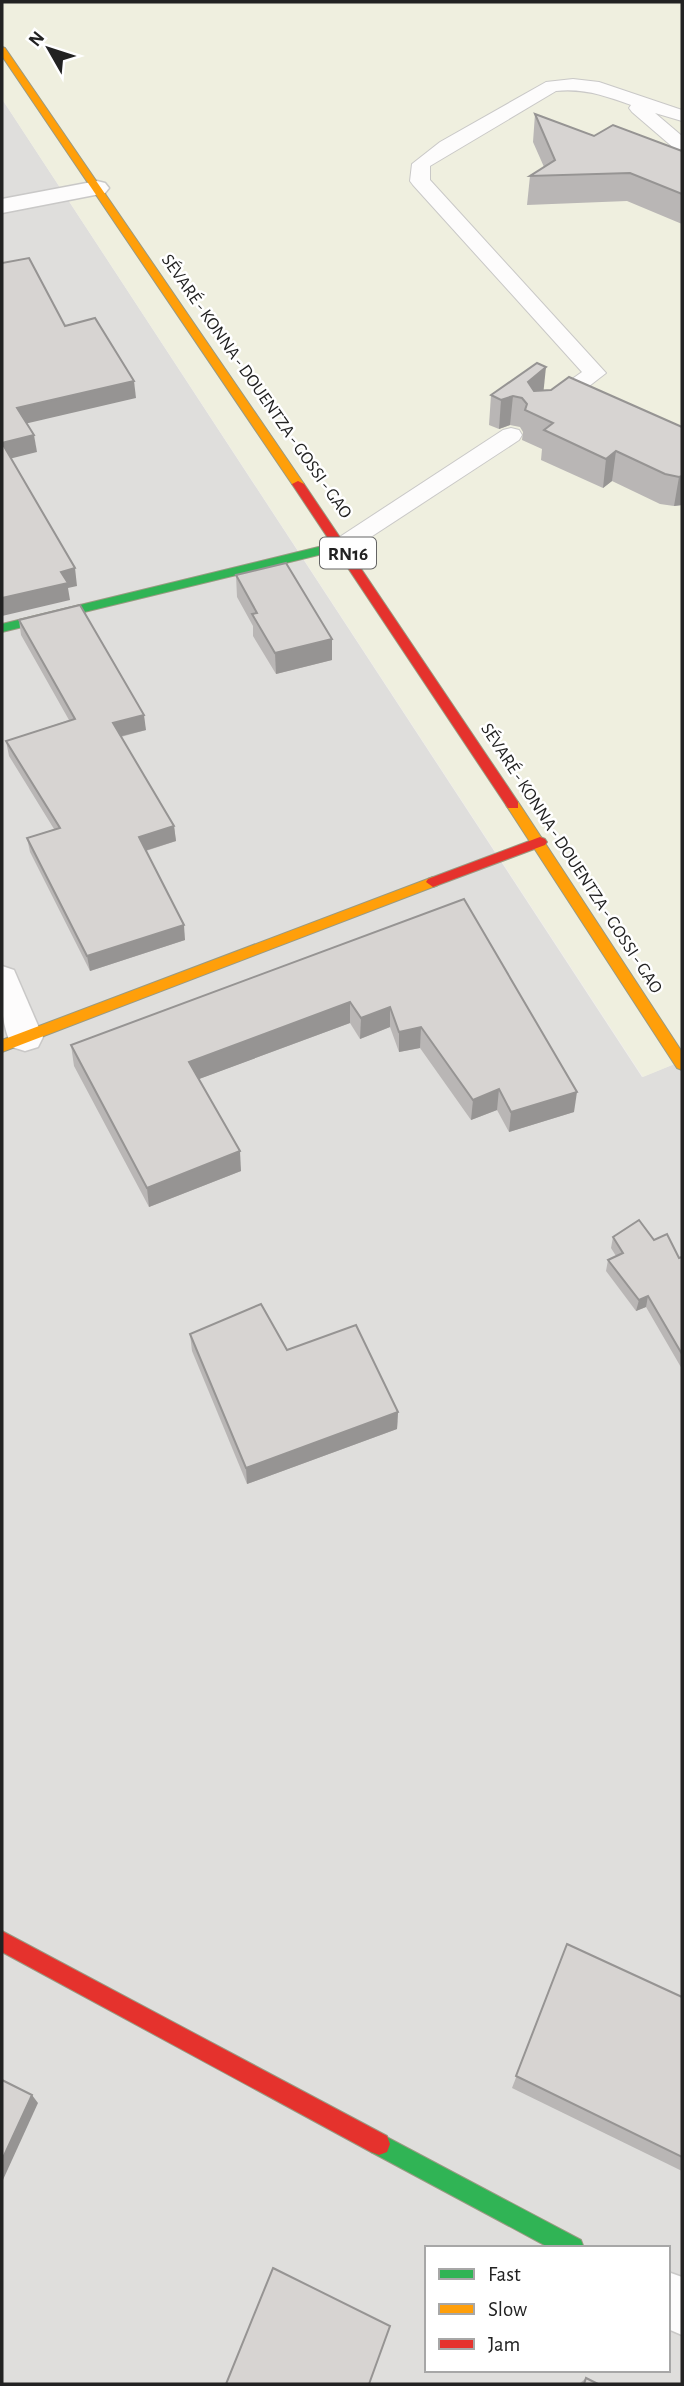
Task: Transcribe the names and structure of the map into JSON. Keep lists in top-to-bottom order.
{
  "streets": {
    "main road": ["SÉVARÉ - KONNA - DOUENTZA - GOSSI - GAO", "RN16"]
  },
  "legend": ["Fast", "Slow", "Jam"],
  "north": "top left"
}
